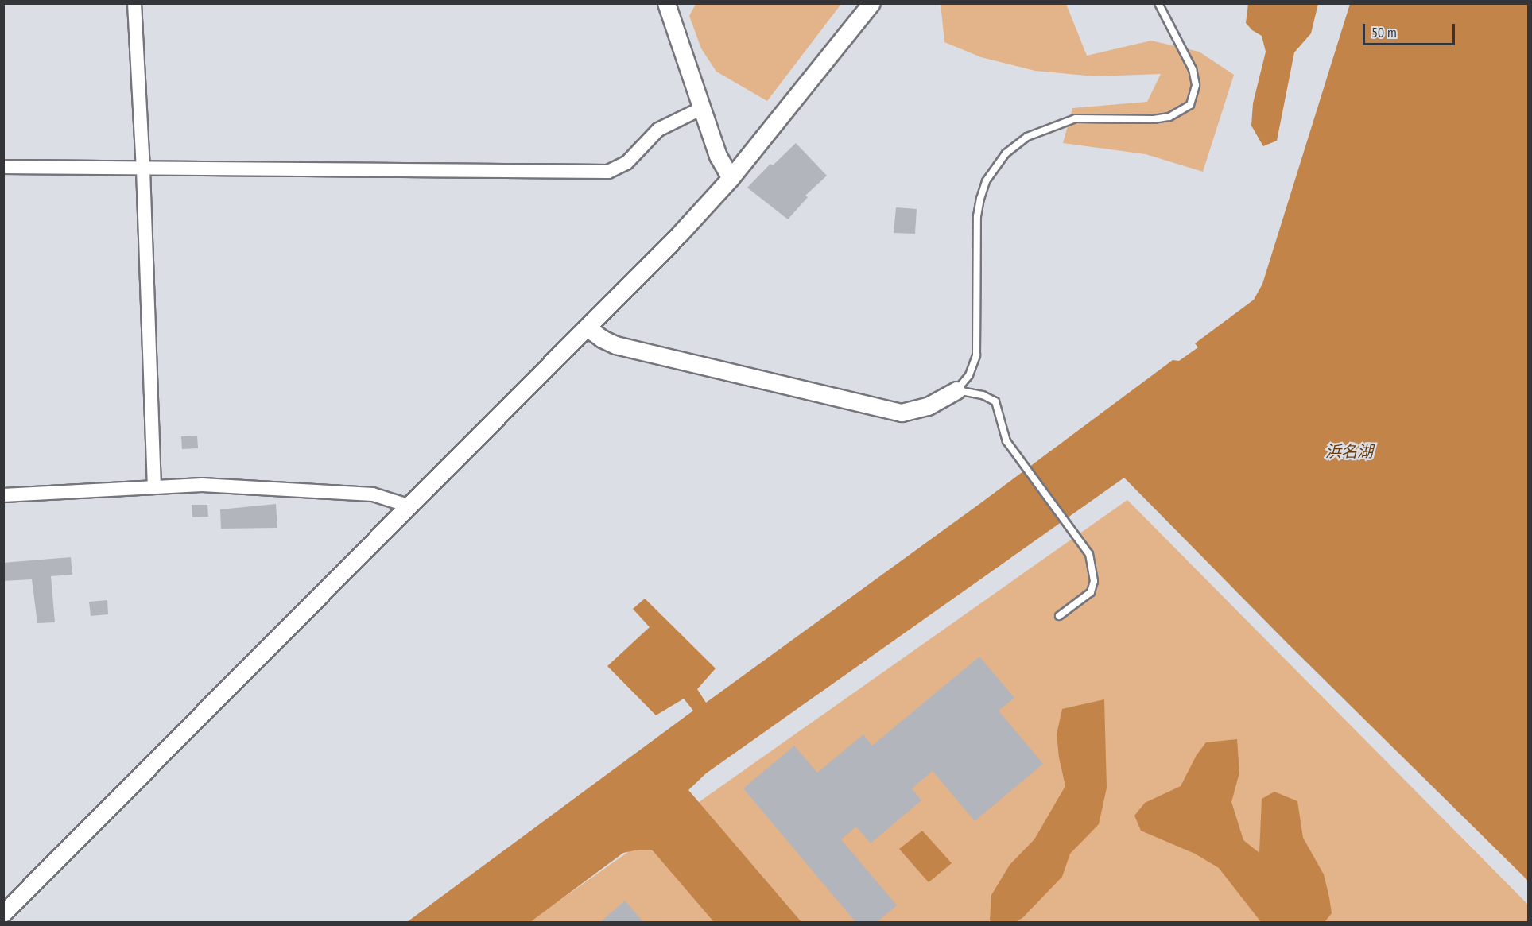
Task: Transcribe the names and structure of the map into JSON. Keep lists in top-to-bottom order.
{
  "water": ["浜名湖"],
  "scale_bar": "50 m"
}
